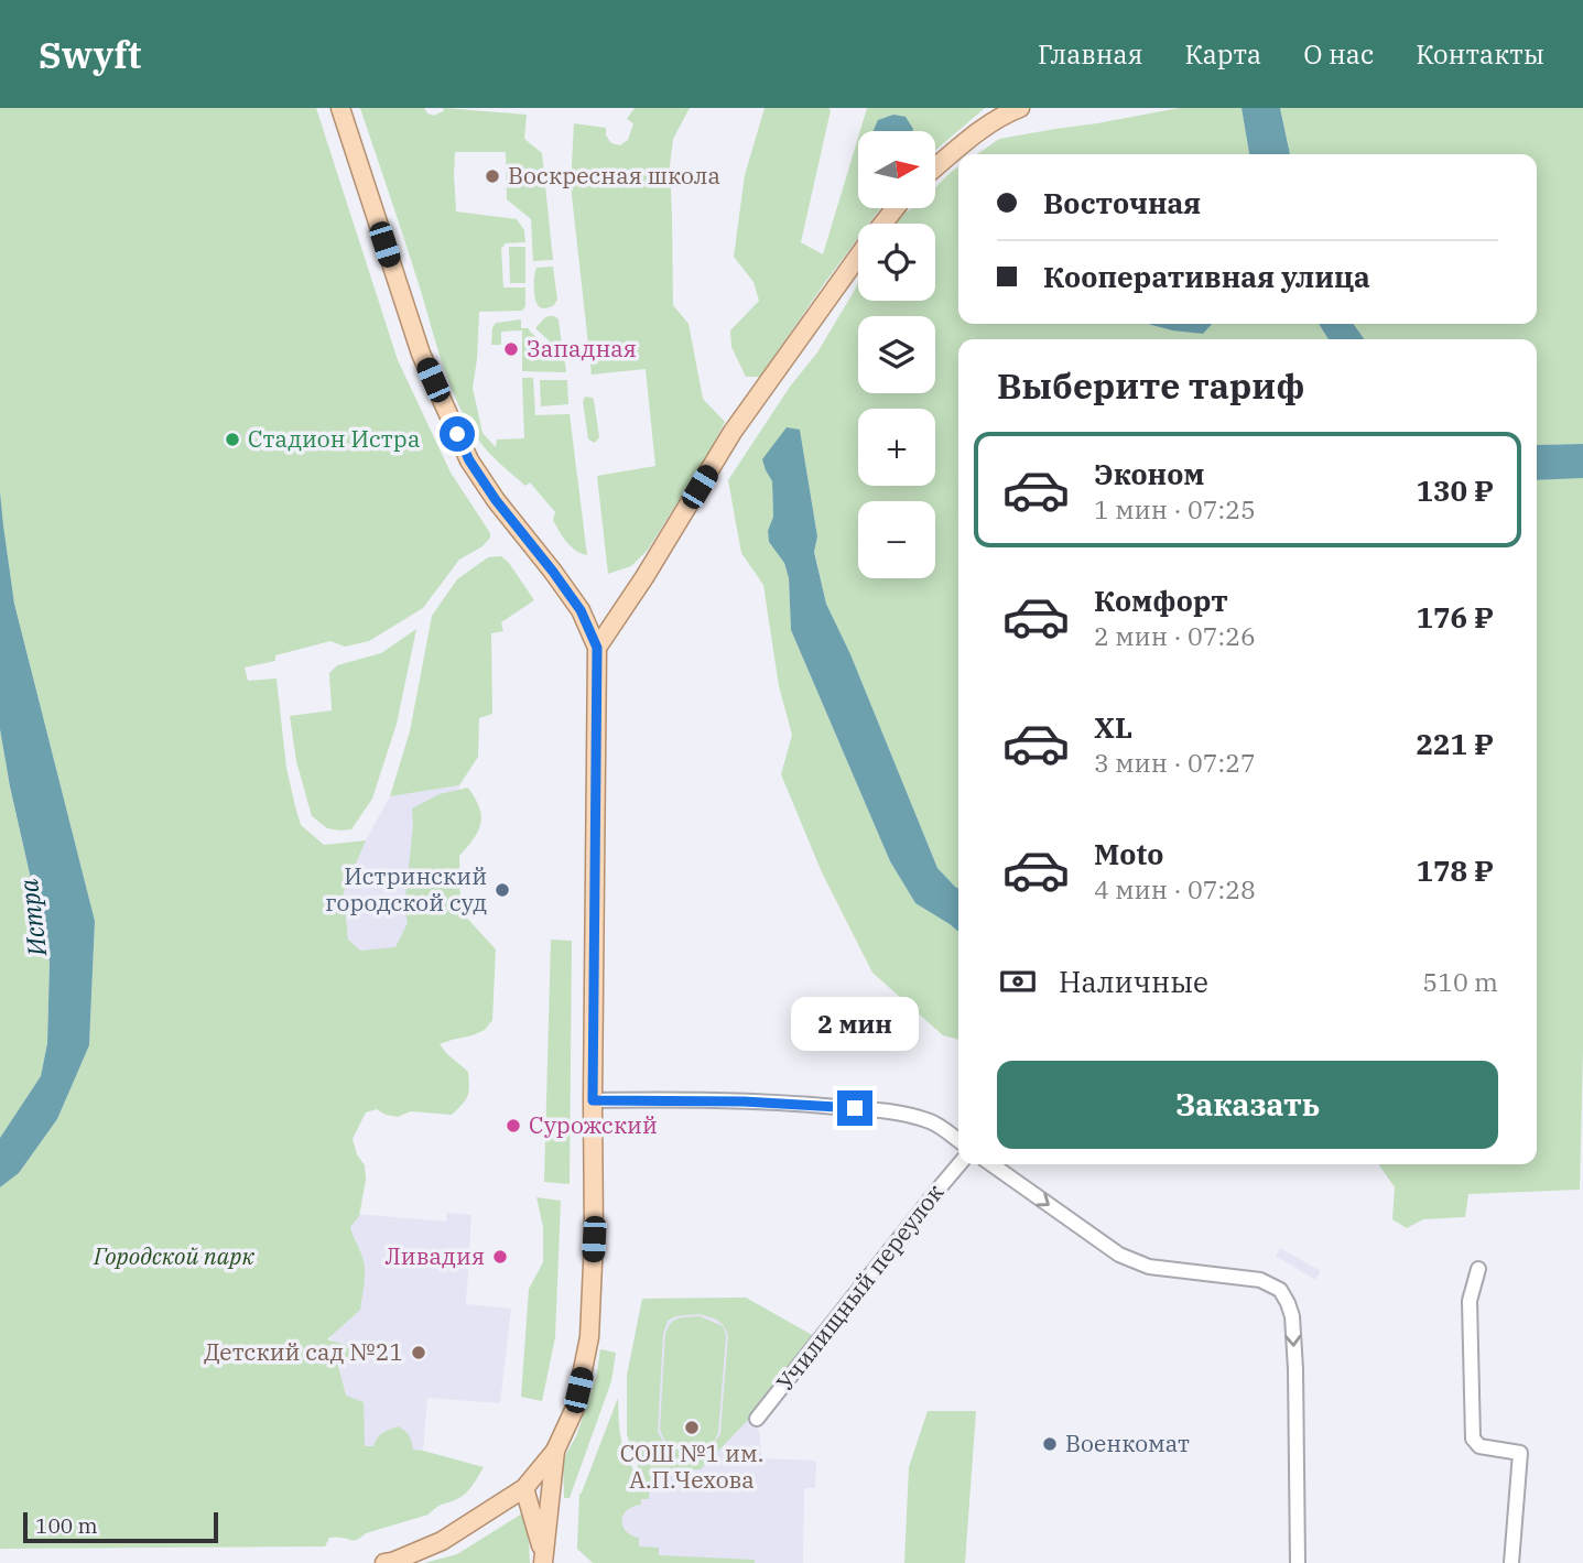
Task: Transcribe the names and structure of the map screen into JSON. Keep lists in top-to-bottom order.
{
  "streets": {
    "street": ["Училищный переулок"]
  },
  "water": ["Истра"],
  "parks": ["Городской парк"],
  "places": [
    "Воскресная школа",
    "Западная",
    "Стадион Истра",
    "Истринский городской суд",
    "Сурожский",
    "Ливадия",
    "Детский сад №21",
    "СОШ №1 им. А.П.Чехова",
    "Военкомат"
  ],
  "scale_bar": "100 m",
  "north": "right",
  "page": {
    "header": "Swyft",
    "nav": [
      "Главная",
      "Карта",
      "О нас",
      "Контакты"
    ],
    "map_buttons": ["+", "−"],
    "banner": ["Восточная", "Кооперативная улица"],
    "heading": "Выберите тариф",
    "list": [
      {
        "name": "Эконом",
        "note": "1 мин · 07:25",
        "value": "130 ₽"
      },
      {
        "name": "Комфорт",
        "note": "2 мин · 07:26",
        "value": "176 ₽"
      },
      {
        "name": "XL",
        "note": "3 мин · 07:27",
        "value": "221 ₽"
      },
      {
        "name": "Moto",
        "note": "4 мин · 07:28",
        "value": "178 ₽"
      }
    ],
    "pay": ["Наличные", "510 m"],
    "bubble": "2 мин",
    "buttons": "Заказать",
    "scale": "100 m"
  }
}
